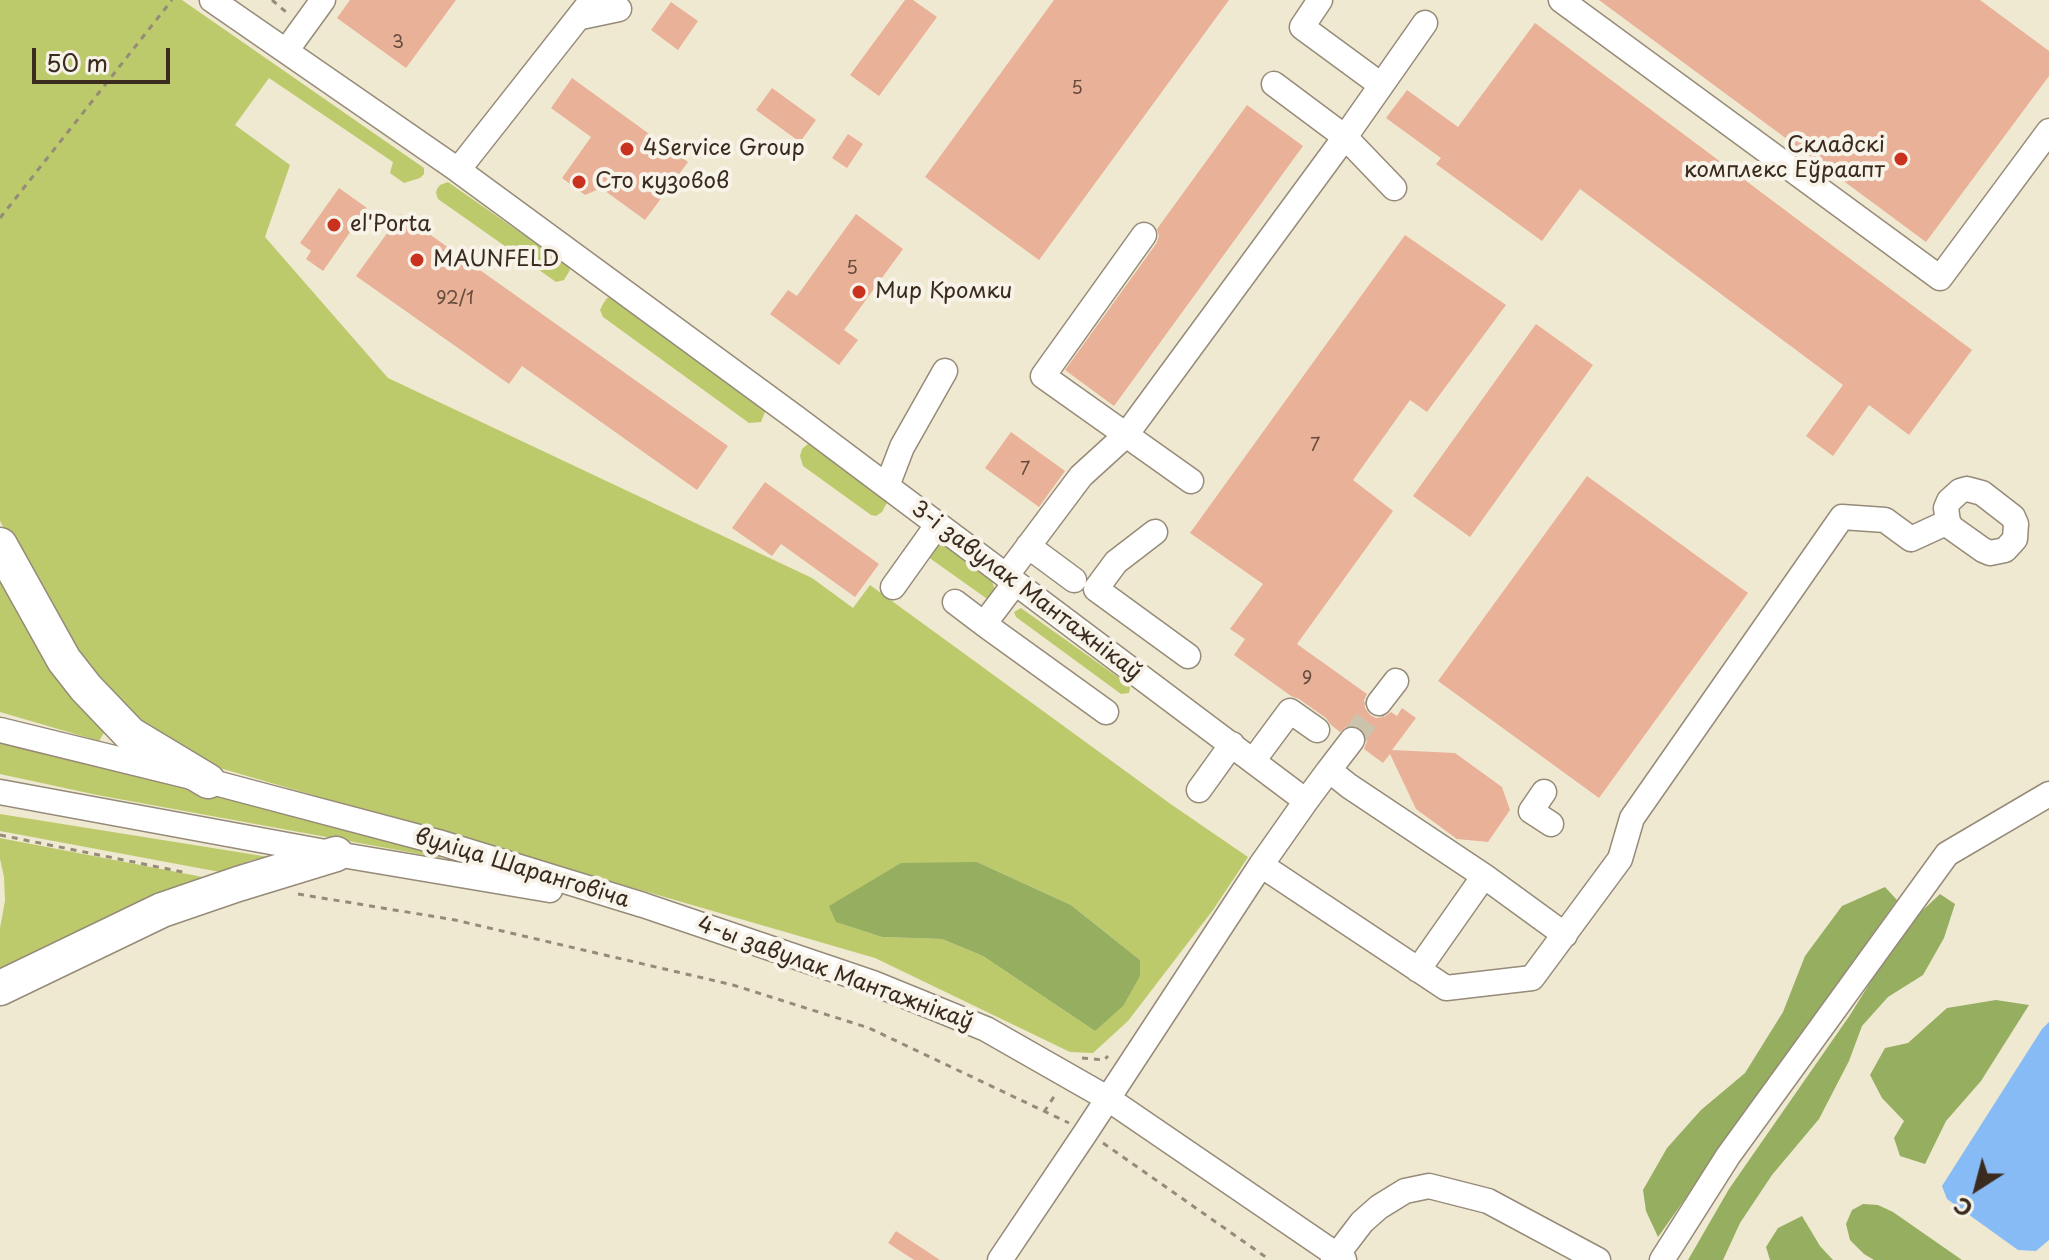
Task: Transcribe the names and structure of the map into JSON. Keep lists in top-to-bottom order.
{
  "streets": {
    "street": ["3-і завулак Мантажнікаў", "вуліца Шаранговіча", "4-ы завулак Мантажнікаў"]
  },
  "crossings": [
    ["вуліца Шаранговіча", "4-ы завулак Мантажнікаў"]
  ],
  "places": [
    "4Service Group",
    "Складскі комплекс Еўраапт",
    "Сто кузовов",
    "el'Porta",
    "MAUNFELD",
    "Мир Кромки"
  ],
  "house_numbers": [
    "3",
    "5",
    "5",
    "92/1",
    "7",
    "7",
    "9"
  ],
  "scale_bar": "50 m",
  "north": "bottom left"
}
